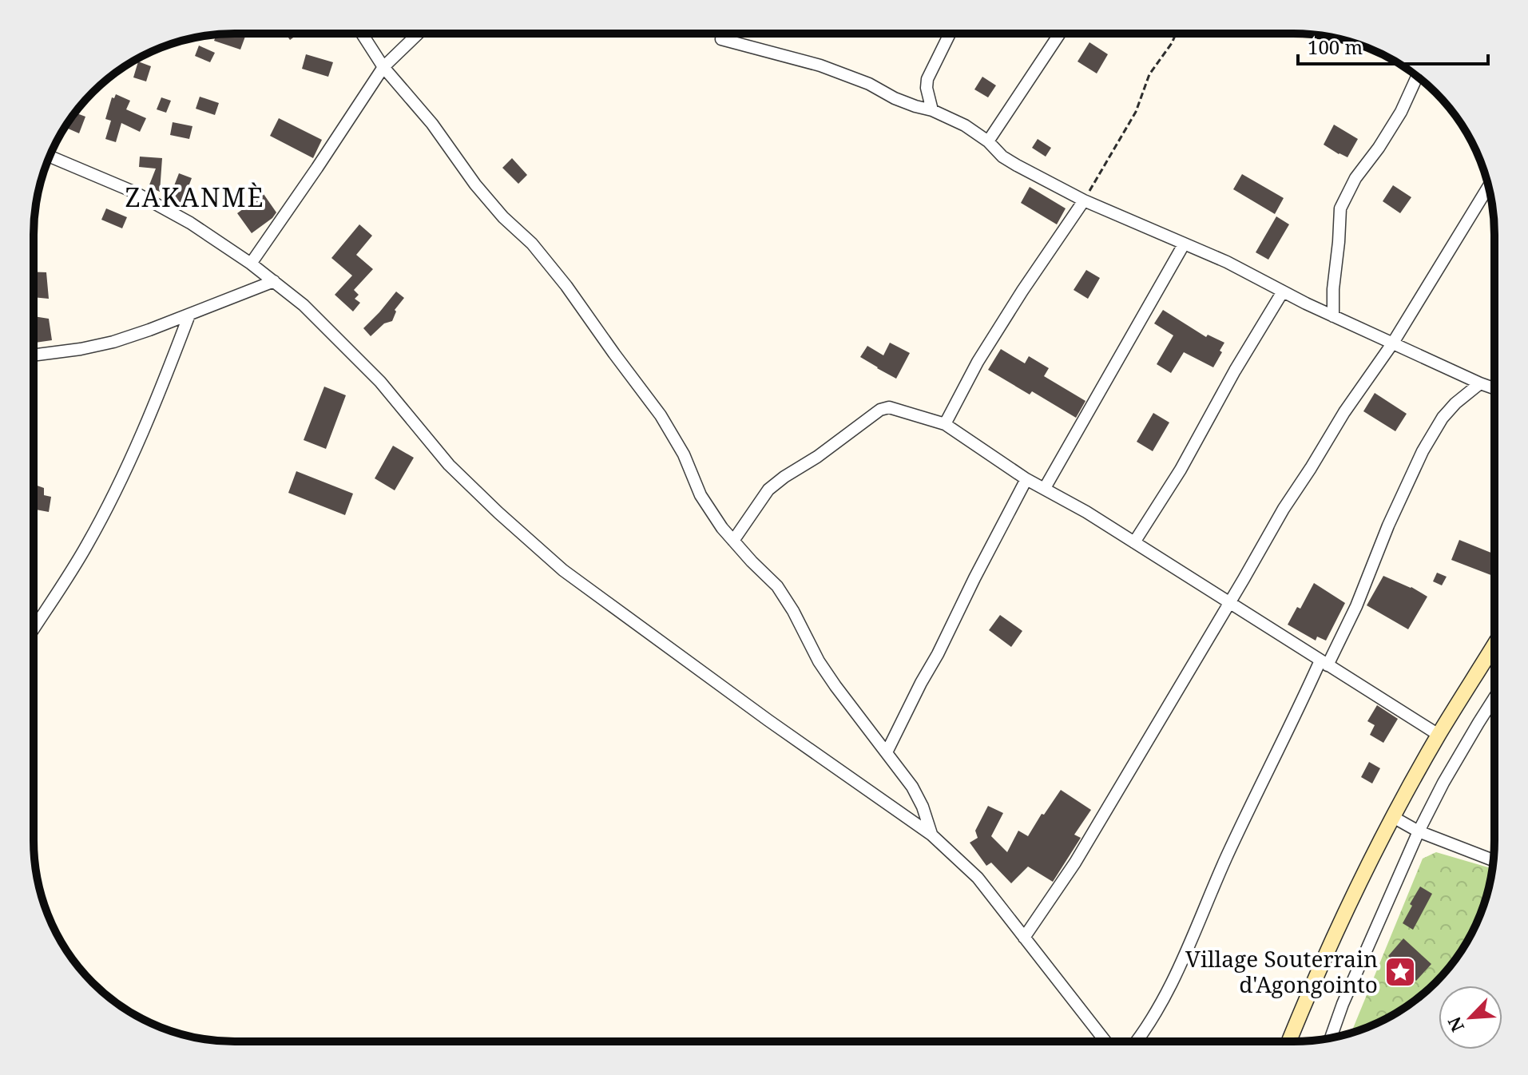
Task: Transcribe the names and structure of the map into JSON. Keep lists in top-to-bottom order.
{
  "districts": ["ZAKANMÈ"],
  "places": {
    "place": ["Village Souterrain d'Agongointo"]
  },
  "scale_bar": "100 m",
  "north": "bottom left"
}
